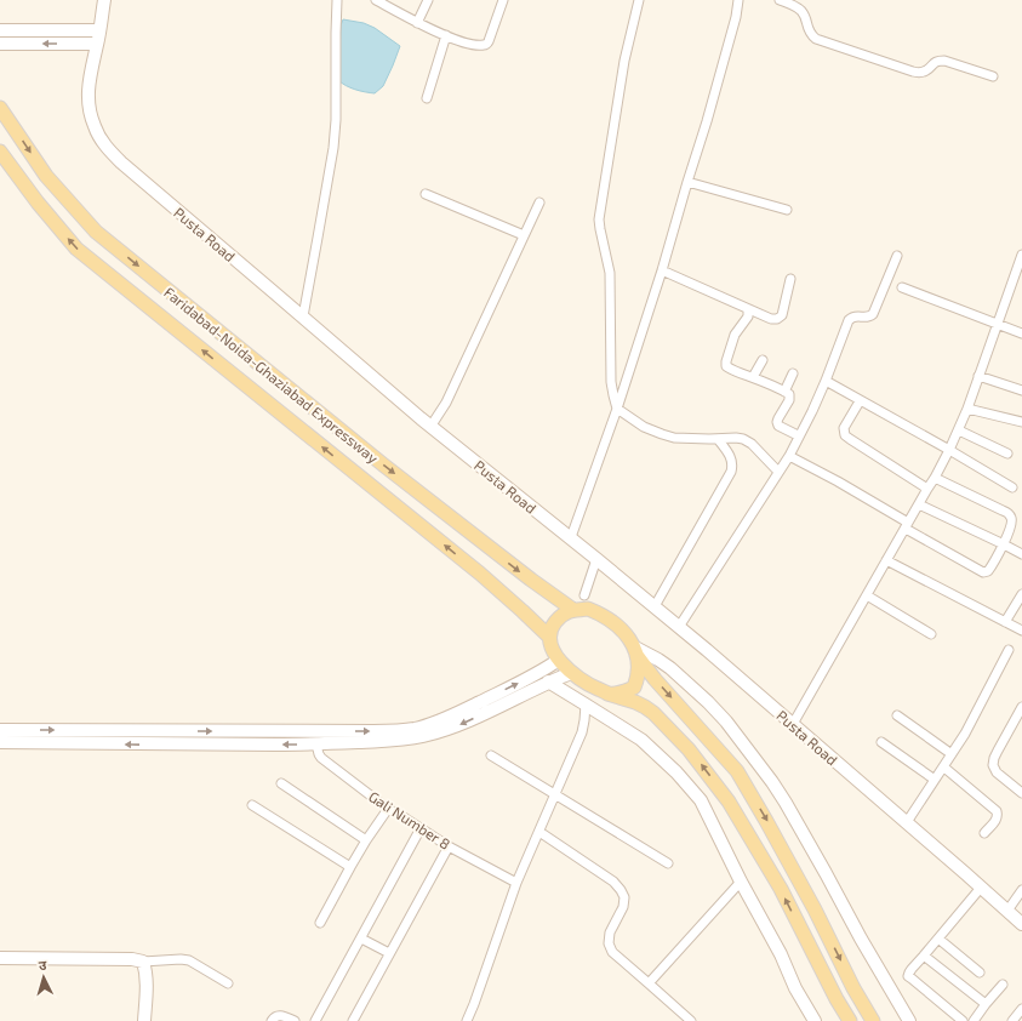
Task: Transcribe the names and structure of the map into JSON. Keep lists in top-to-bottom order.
{
  "streets": {
    "main road": ["Faridabad-Noida-Ghaziabad Expressway"],
    "street": ["Pusta Road", "Gali Number 8"]
  },
  "north": "top"
}
